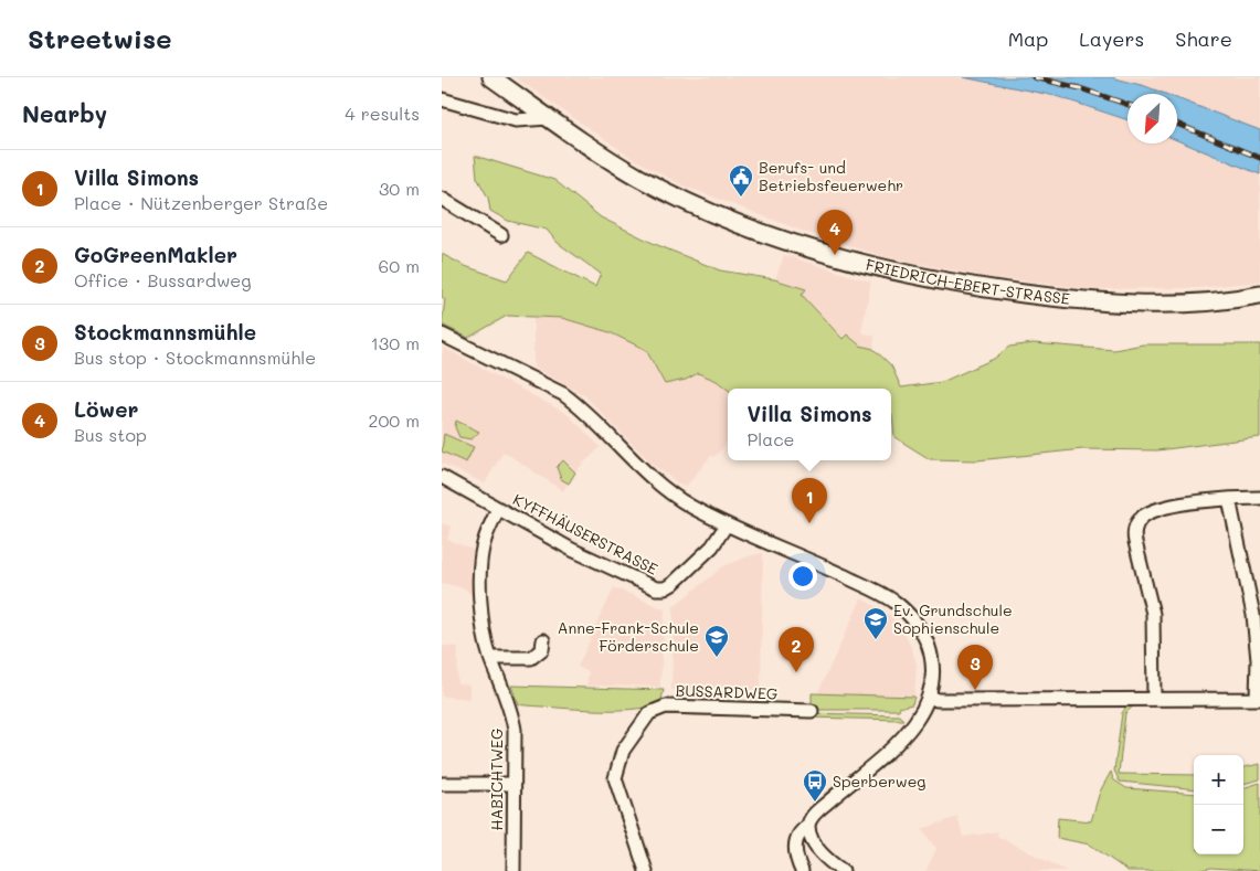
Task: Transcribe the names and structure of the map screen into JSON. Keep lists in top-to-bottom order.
{
  "streets": {
    "main road": ["FRIEDRICH-EBERT-STRASSE"],
    "street": ["KYFFHÄUSERSTRASSE", "BUSSARDWEG", "HABICHTWEG"]
  },
  "crossings": [
    ["KYFFHÄUSERSTRASSE", "HABICHTWEG"]
  ],
  "places": {
    "public building": ["Berufs- und Betriebsfeuerwehr"],
    "school or university": ["Ev. Grundschule Sophienschule", "Anne-Frank-Schule Förderschule"],
    "bus stop": ["Sperberweg"]
  },
  "north": "bottom left",
  "page": {
    "header": "Streetwise",
    "nav": ["Map", "Layers", "Share"],
    "heading": ["Nearby", "4 results"],
    "list": [
      {
        "mark": "1",
        "name": "Villa Simons",
        "note": "Place · Nützenberger Straße",
        "value": "30 m"
      },
      {
        "mark": "2",
        "name": "GoGreenMakler",
        "note": "Office · Bussardweg",
        "value": "60 m"
      },
      {
        "mark": "3",
        "name": "Stockmannsmühle",
        "note": "Bus stop · Stockmannsmühle",
        "value": "130 m"
      },
      {
        "mark": "4",
        "name": "Löwer",
        "note": "Bus stop",
        "value": "200 m"
      }
    ],
    "pins": [
      "4",
      "1",
      "2",
      "3"
    ],
    "popup": ["Villa Simons", "Place"],
    "map_buttons": ["+", "−"]
  }
}
